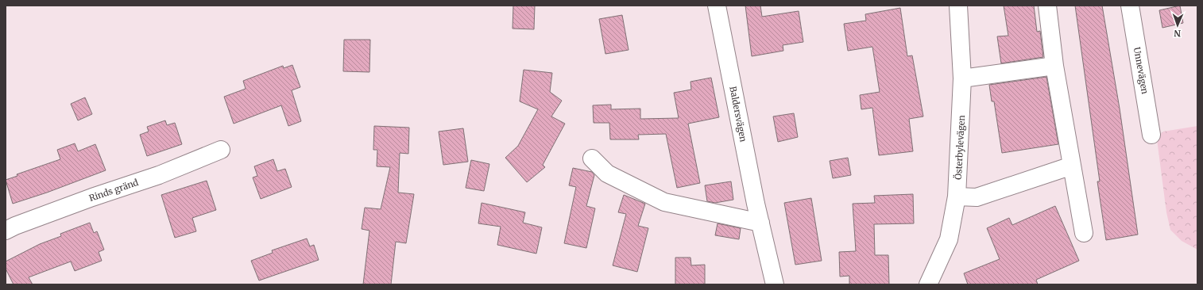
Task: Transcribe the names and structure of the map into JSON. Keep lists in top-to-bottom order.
{
  "streets": {
    "street": [
      "Unnevägen",
      "Baldersvägen",
      "Österbylevägen",
      "Rinds gränd"
    ]
  },
  "north": "bottom"
}
